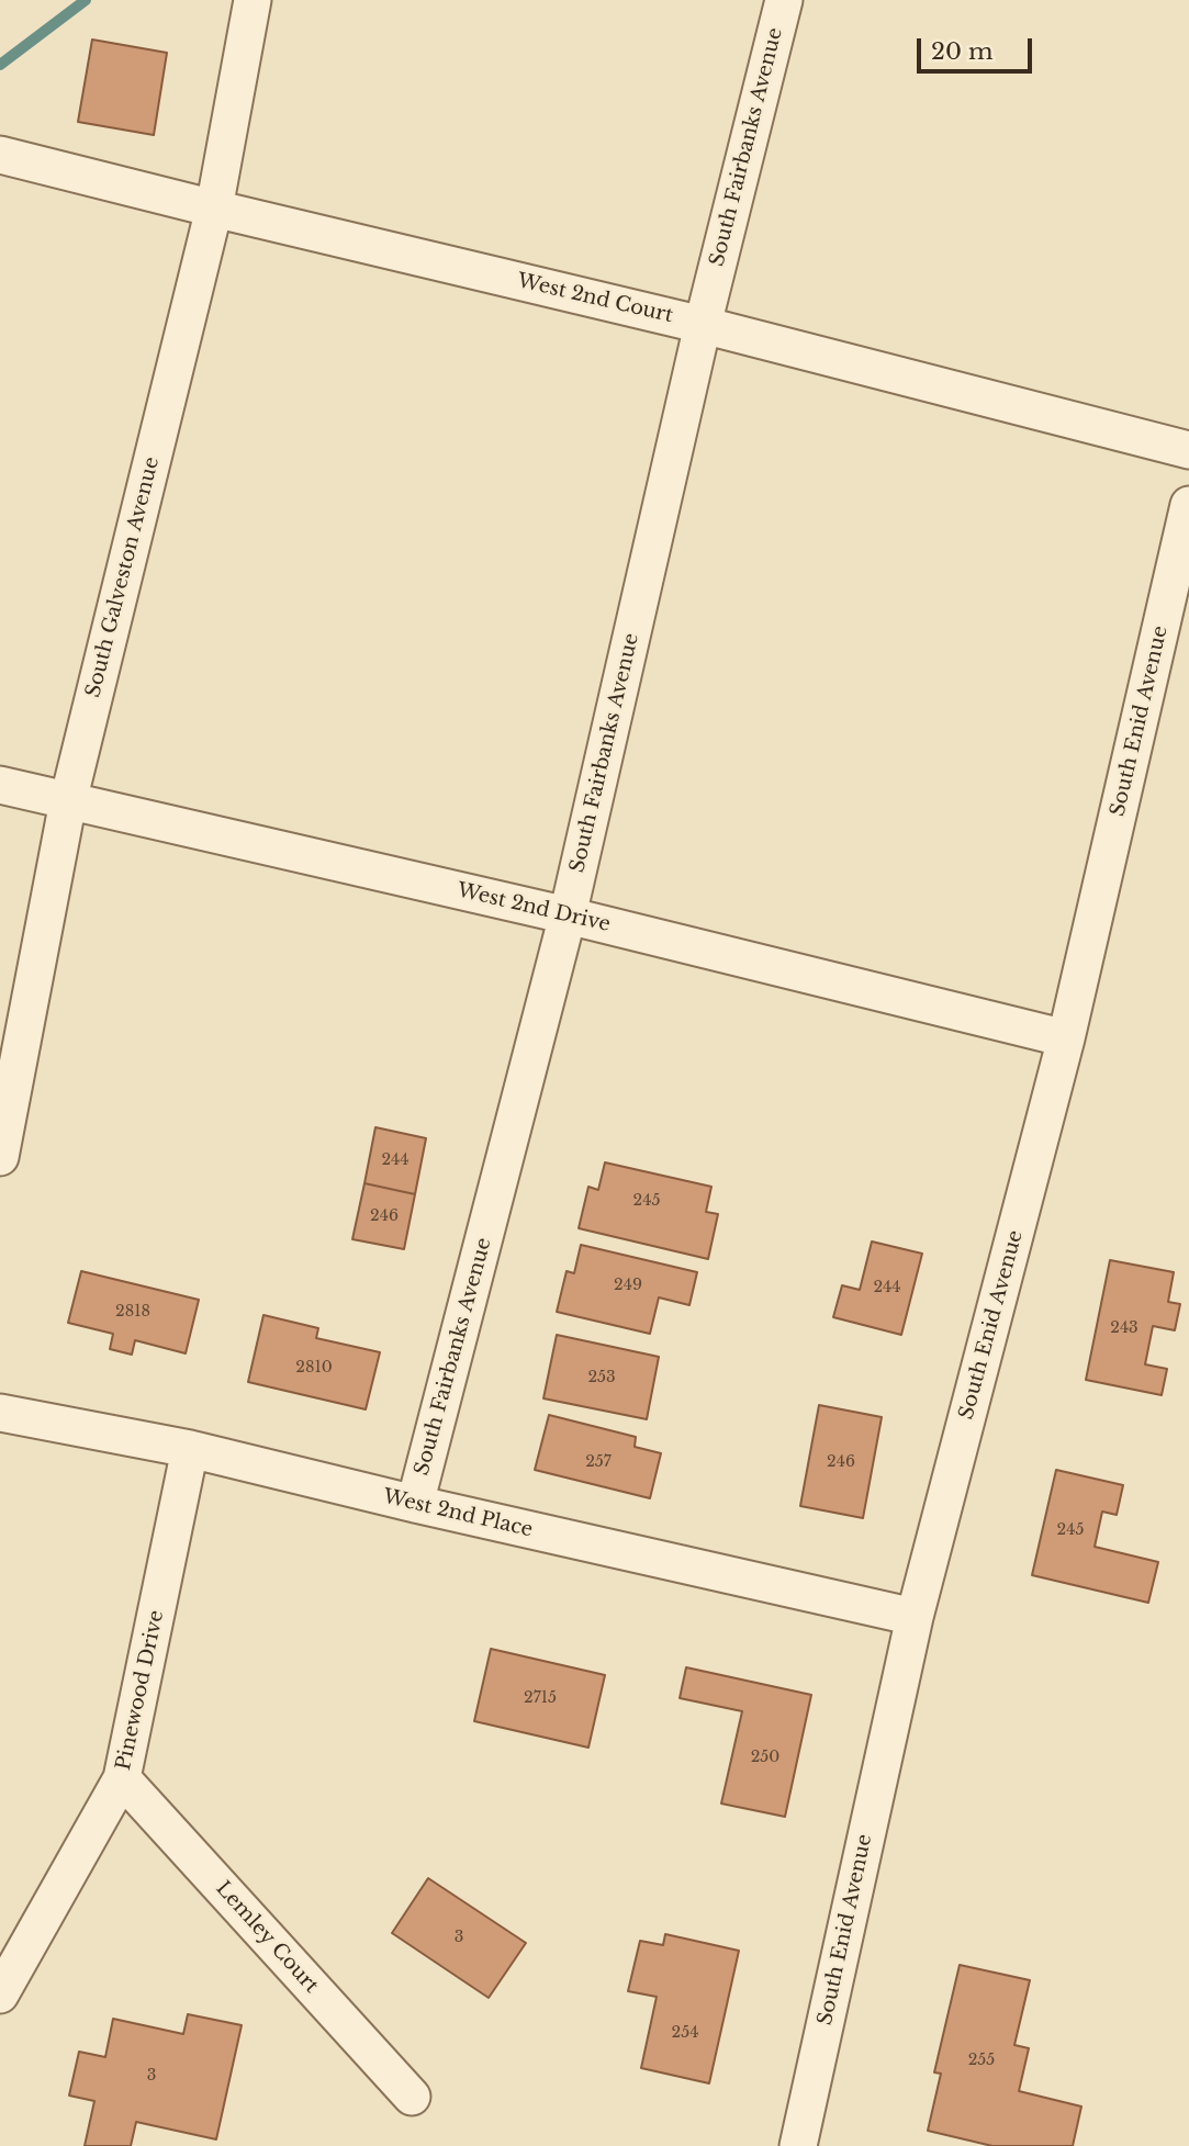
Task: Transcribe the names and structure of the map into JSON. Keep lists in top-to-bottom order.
{
  "streets": {
    "street": [
      "South Fairbanks Avenue",
      "West 2nd Court",
      "South Galveston Avenue",
      "South Enid Avenue",
      "West 2nd Drive",
      "West 2nd Place",
      "Pinewood Drive",
      "Lemley Court"
    ]
  },
  "crossings": [
    ["South Fairbanks Avenue", "West 2nd Court"],
    ["South Fairbanks Avenue", "West 2nd Drive"],
    ["South Fairbanks Avenue", "West 2nd Place"],
    ["West 2nd Court", "South Galveston Avenue"],
    ["South Galveston Avenue", "West 2nd Drive"],
    ["South Enid Avenue", "West 2nd Drive"],
    ["South Enid Avenue", "West 2nd Place"],
    ["West 2nd Place", "Pinewood Drive"],
    ["Pinewood Drive", "Lemley Court"]
  ],
  "house_numbers": [
    "244",
    "245",
    "246",
    "249",
    "244",
    "2818",
    "243",
    "2810",
    "253",
    "257",
    "246",
    "245",
    "2715",
    "250",
    "3",
    "254",
    "255",
    "3"
  ],
  "scale_bar": "20 m"
}
